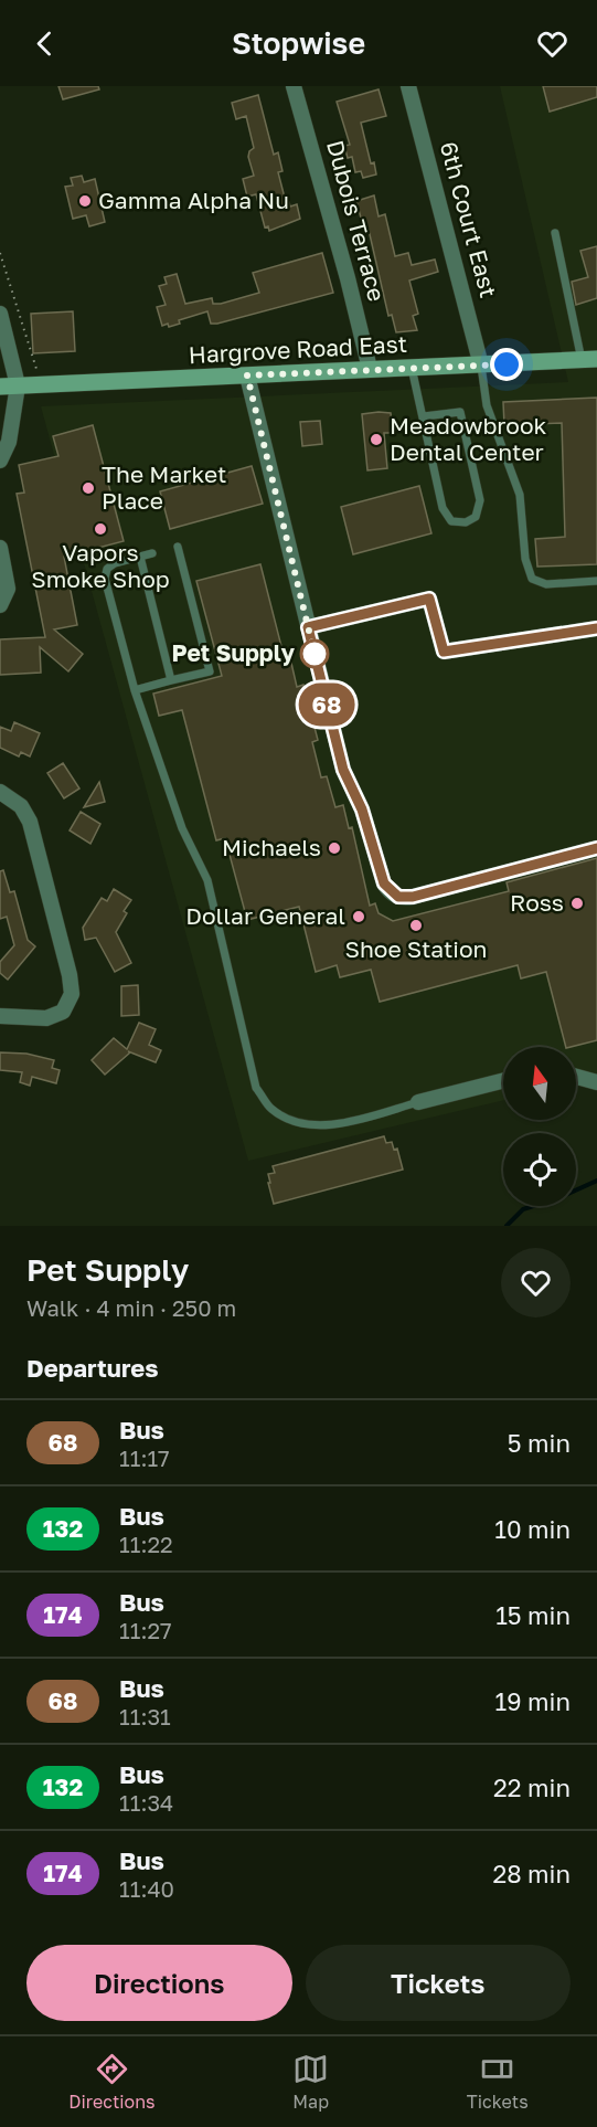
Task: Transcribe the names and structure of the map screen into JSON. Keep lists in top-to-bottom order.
{
  "streets": {
    "main road": ["Hargrove Road East"],
    "street": ["6th Court East", "Dubois Terrace"]
  },
  "crossings": [
    ["6th Court East", "Hargrove Road East"],
    ["Dubois Terrace", "Hargrove Road East"]
  ],
  "places": [
    "Gamma Alpha Nu",
    "Meadowbrook Dental Center",
    "The Market Place",
    "Vapors Smoke Shop",
    "Pet Supply",
    "Michaels",
    "Ross",
    "Dollar General",
    "Shoe Station"
  ],
  "lines": ["bus line 68"],
  "north": "top",
  "page": {
    "header": "Stopwise",
    "on_map": "68",
    "heading": [
      ["Pet Supply", "Walk · 4 min · 250 m"],
      "Departures"
    ],
    "list": [
      {
        "mark": "68",
        "name": "Bus",
        "note": "11:17",
        "value": "5 min"
      },
      {
        "mark": "132",
        "name": "Bus",
        "note": "11:22",
        "value": "10 min"
      },
      {
        "mark": "174",
        "name": "Bus",
        "note": "11:27",
        "value": "15 min"
      },
      {
        "mark": "68",
        "name": "Bus",
        "note": "11:31",
        "value": "19 min"
      },
      {
        "mark": "132",
        "name": "Bus",
        "note": "11:34",
        "value": "22 min"
      },
      {
        "mark": "174",
        "name": "Bus",
        "note": "11:40",
        "value": "28 min"
      }
    ],
    "buttons": ["Directions", "Tickets"],
    "tabs": ["Directions", "Map", "Tickets"]
  }
}
